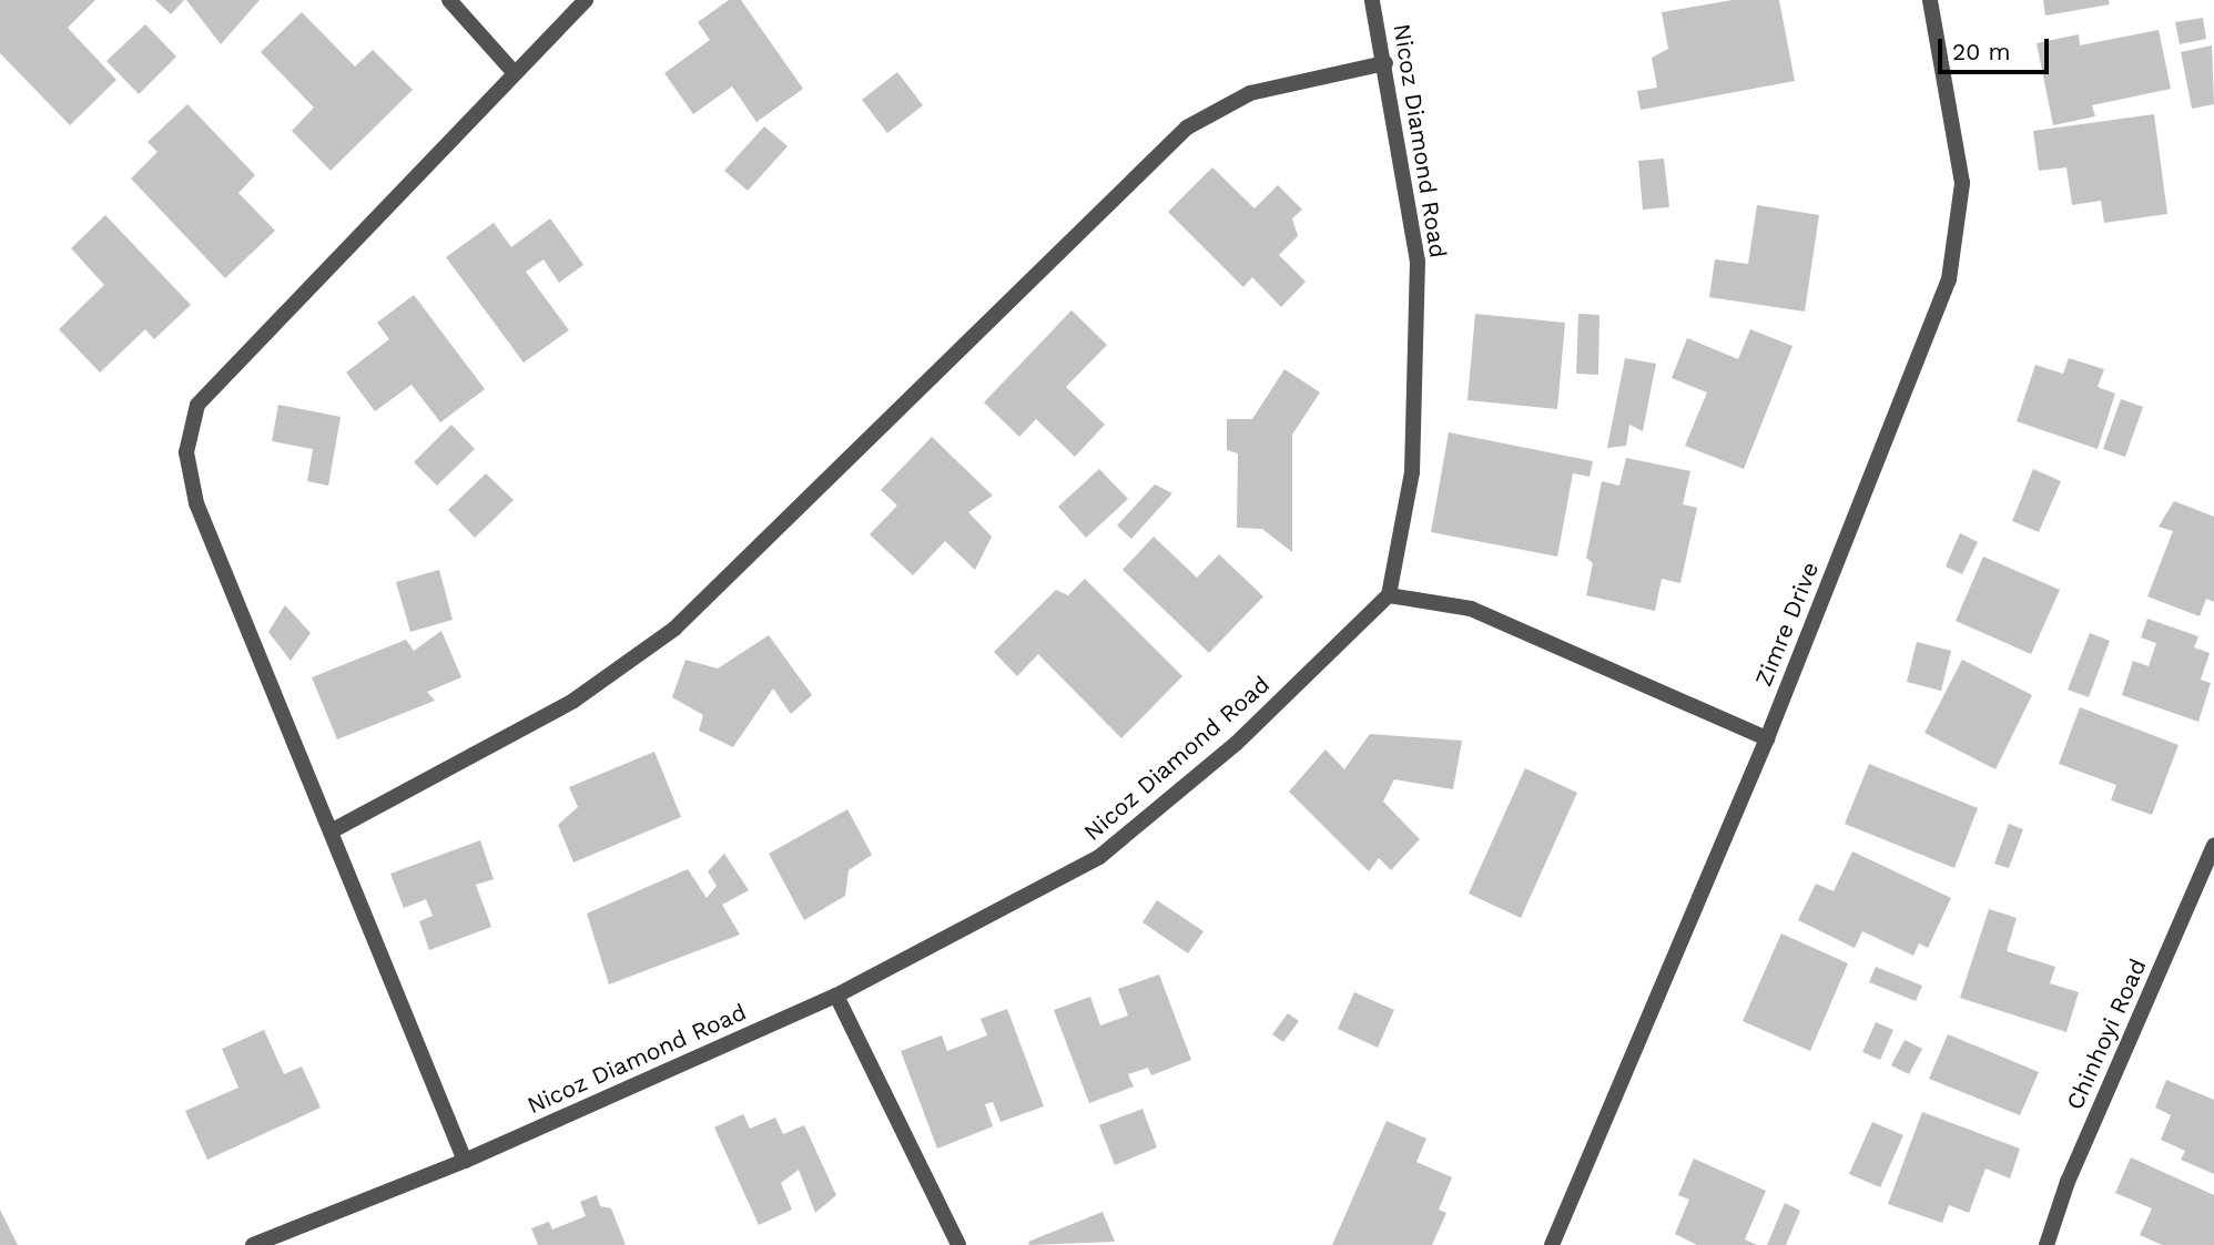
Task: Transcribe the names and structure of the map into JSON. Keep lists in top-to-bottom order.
{
  "streets": {
    "street": ["Nicoz Diamond Road", "Zimre Drive", "Chinhoyi Road"]
  },
  "scale_bar": "20 m"
}
